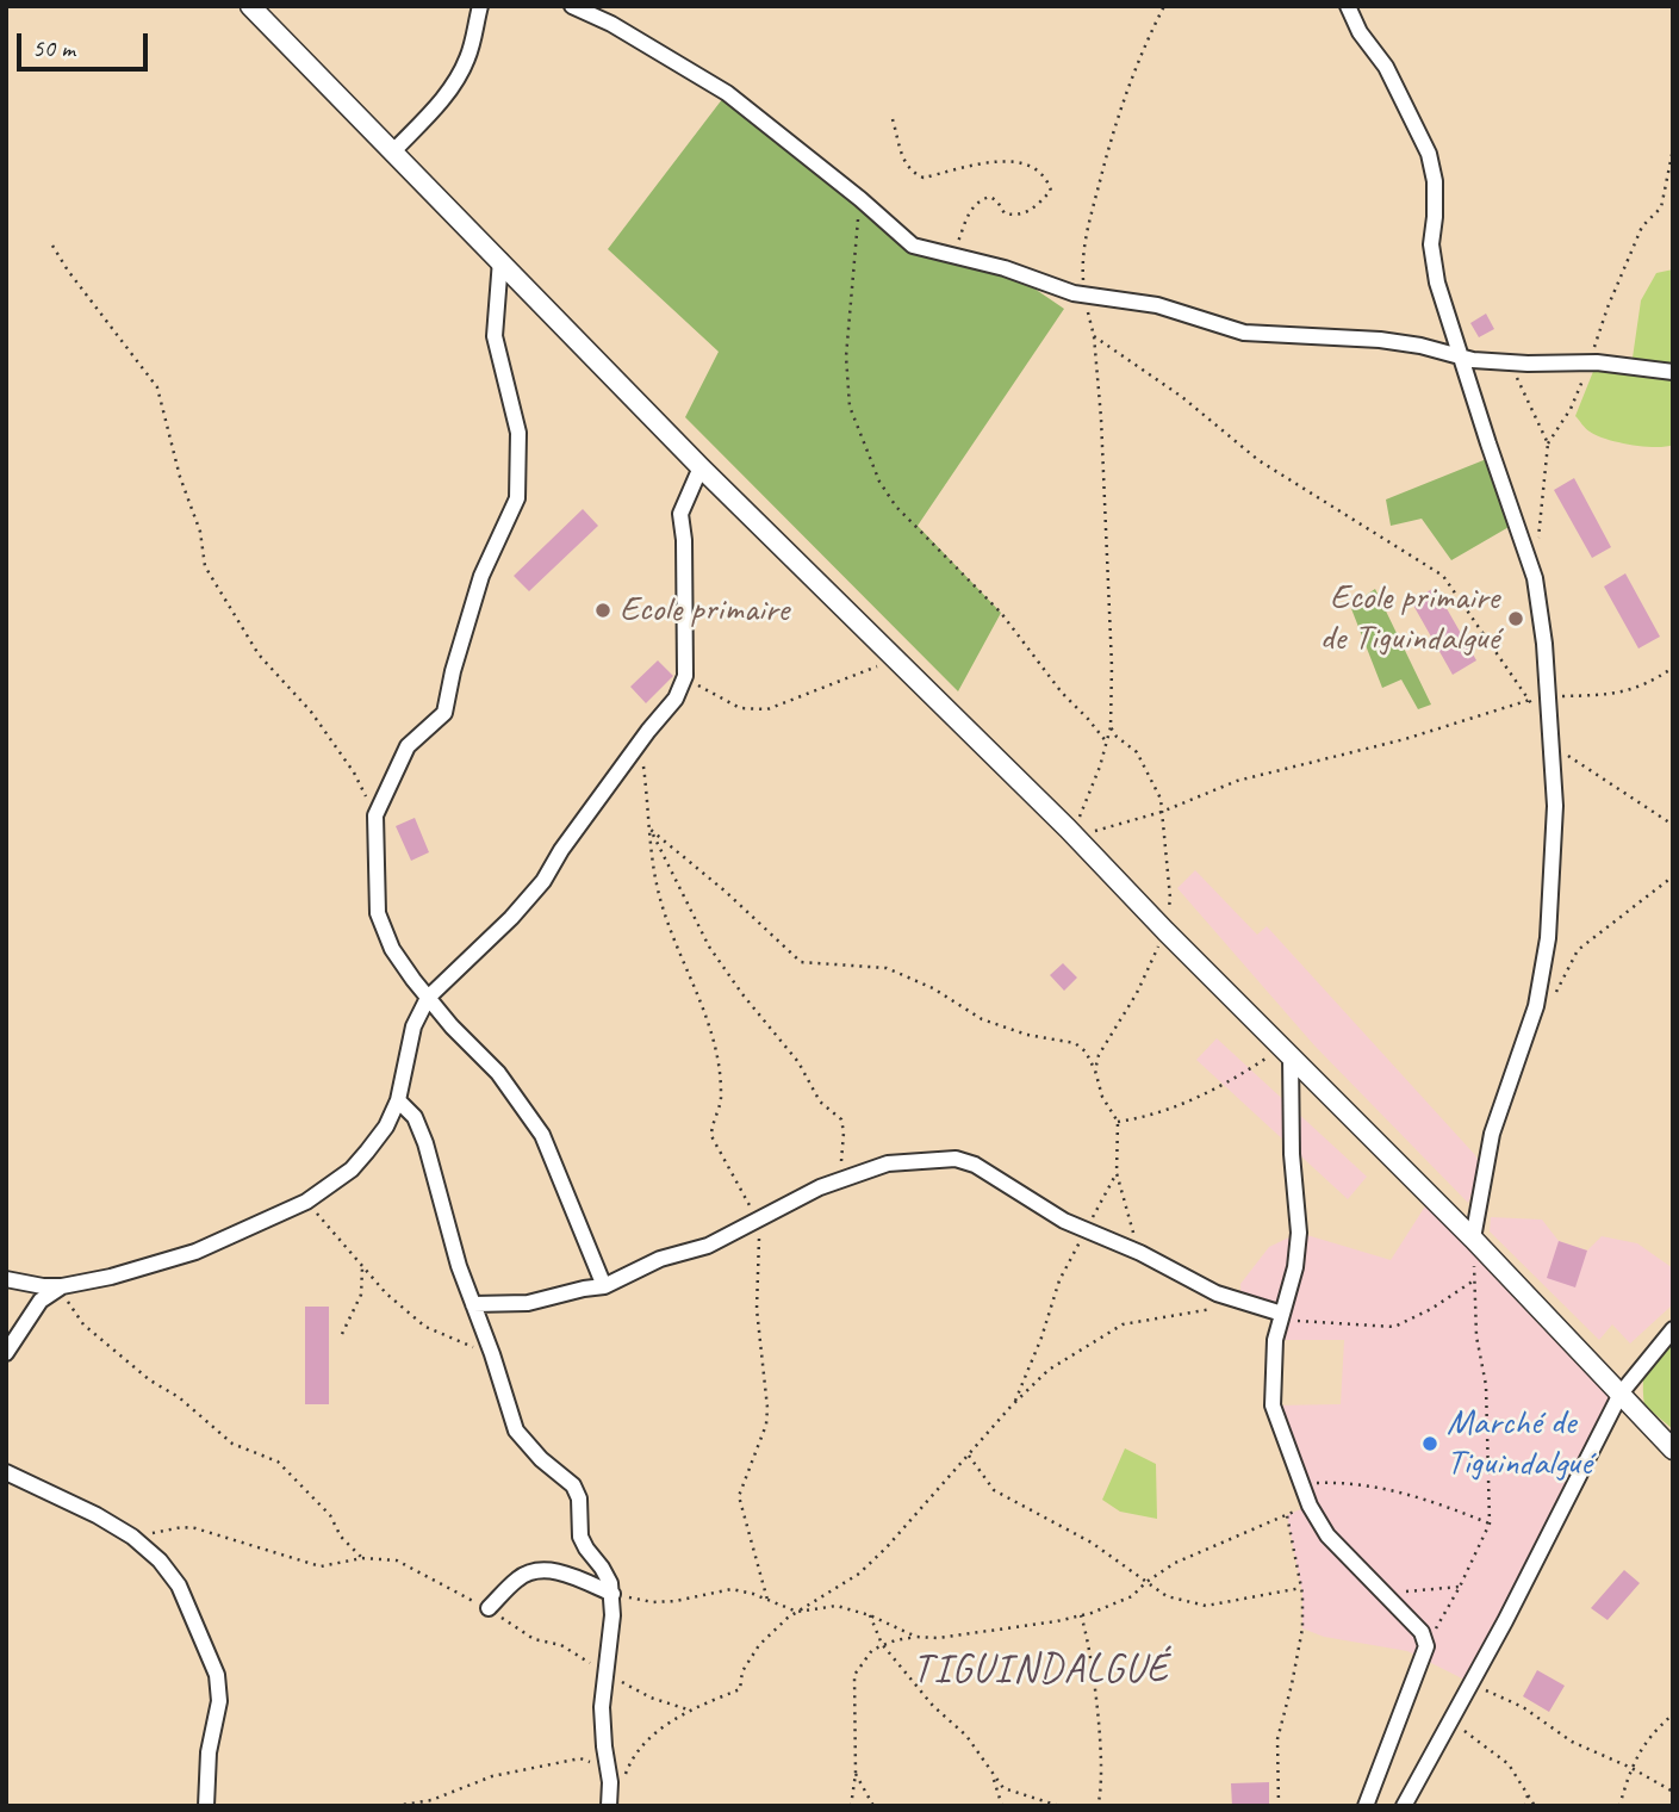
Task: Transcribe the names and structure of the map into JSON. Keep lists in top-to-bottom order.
{
  "districts": ["TIGUINDALGUÉ"],
  "places": ["Ecole primaire", "Ecole primaire de Tiguindalgué", "Marché de Tiguindalgué"],
  "scale_bar": "50 m"
}
